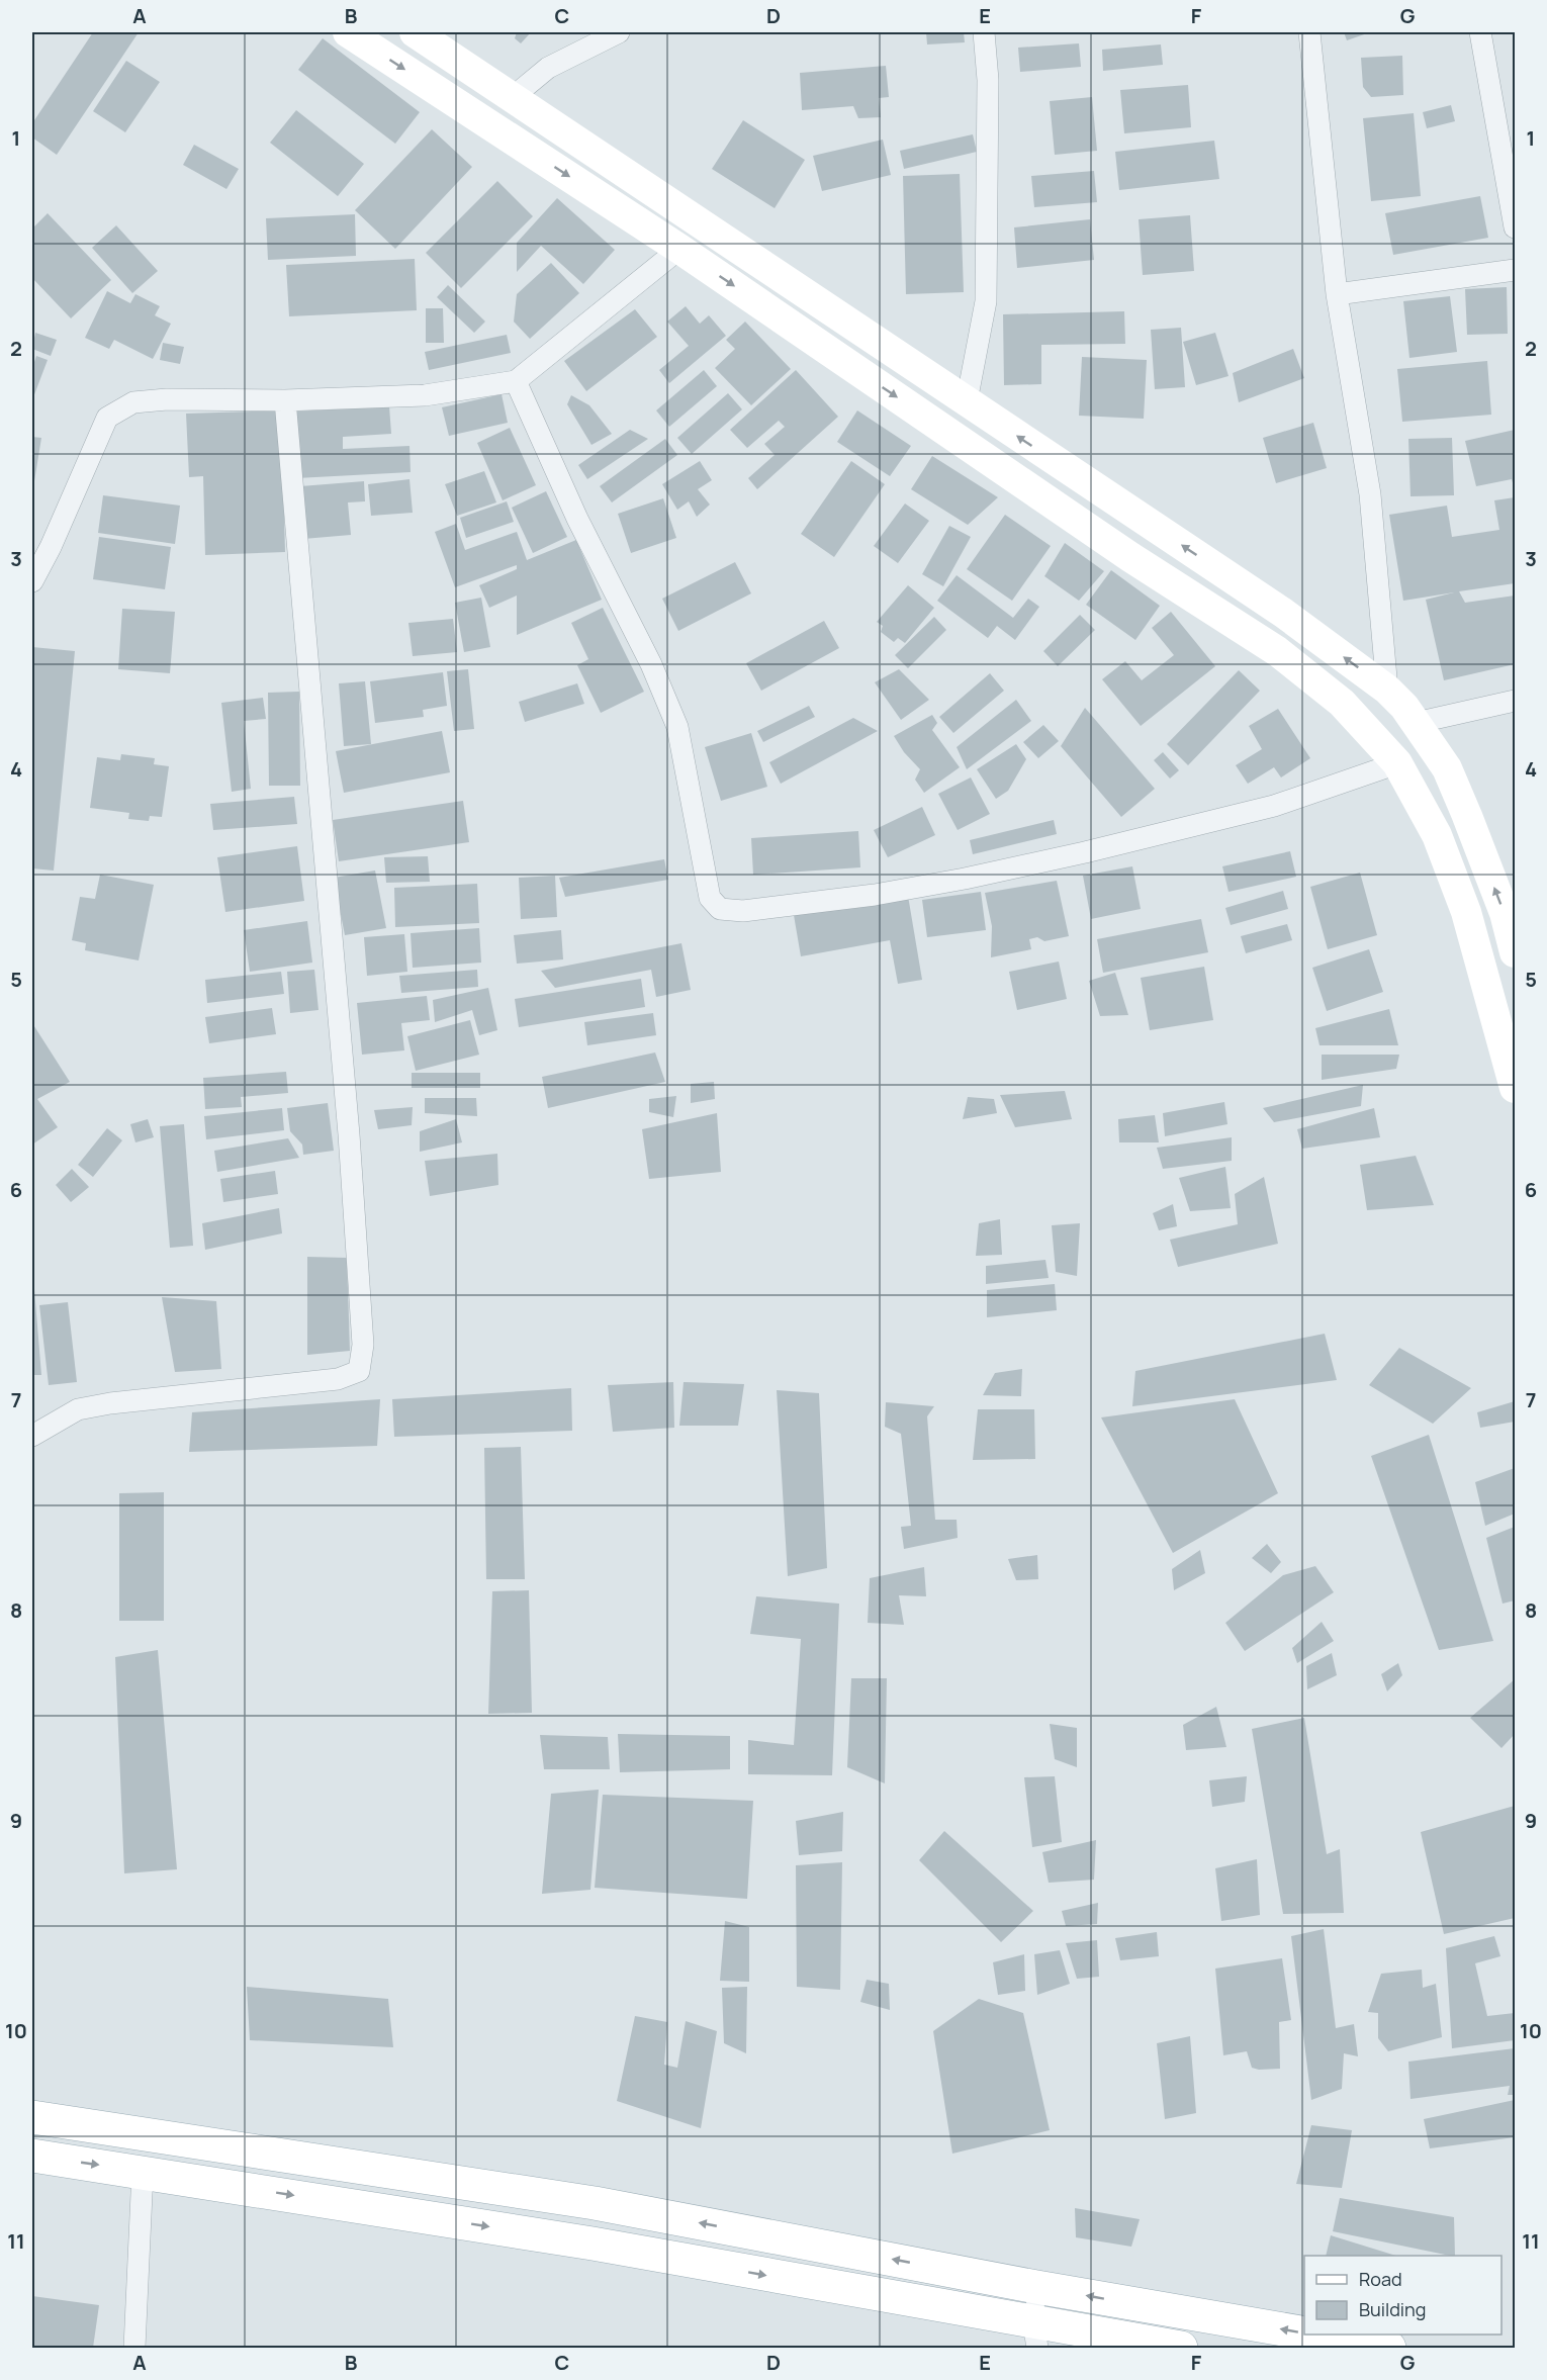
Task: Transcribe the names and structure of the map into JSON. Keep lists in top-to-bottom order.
{
  "legend": ["Road", "Building"],
  "grid": {
    "columns": [
      "A",
      "B",
      "C",
      "D",
      "E",
      "F",
      "G"
    ],
    "rows": [
      "1",
      "2",
      "3",
      "4",
      "5",
      "6",
      "7",
      "8",
      "9",
      "10",
      "11"
    ]
  }
}
